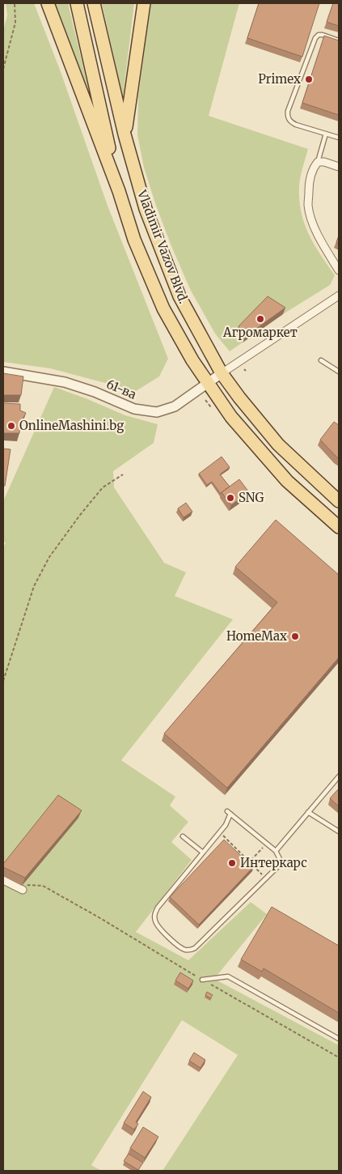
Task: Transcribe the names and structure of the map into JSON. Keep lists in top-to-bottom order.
{
  "streets": {
    "main road": ["Vladimir Vazov Blvd."],
    "street": ["61-ва"]
  },
  "crossings": [
    ["Vladimir Vazov Blvd.", "61-ва"]
  ],
  "places": [
    "Primex",
    "Агромаркет",
    "ОnlineMashini.bg",
    "SNG",
    "HomeMax",
    "Интеркарс"
  ]
}
